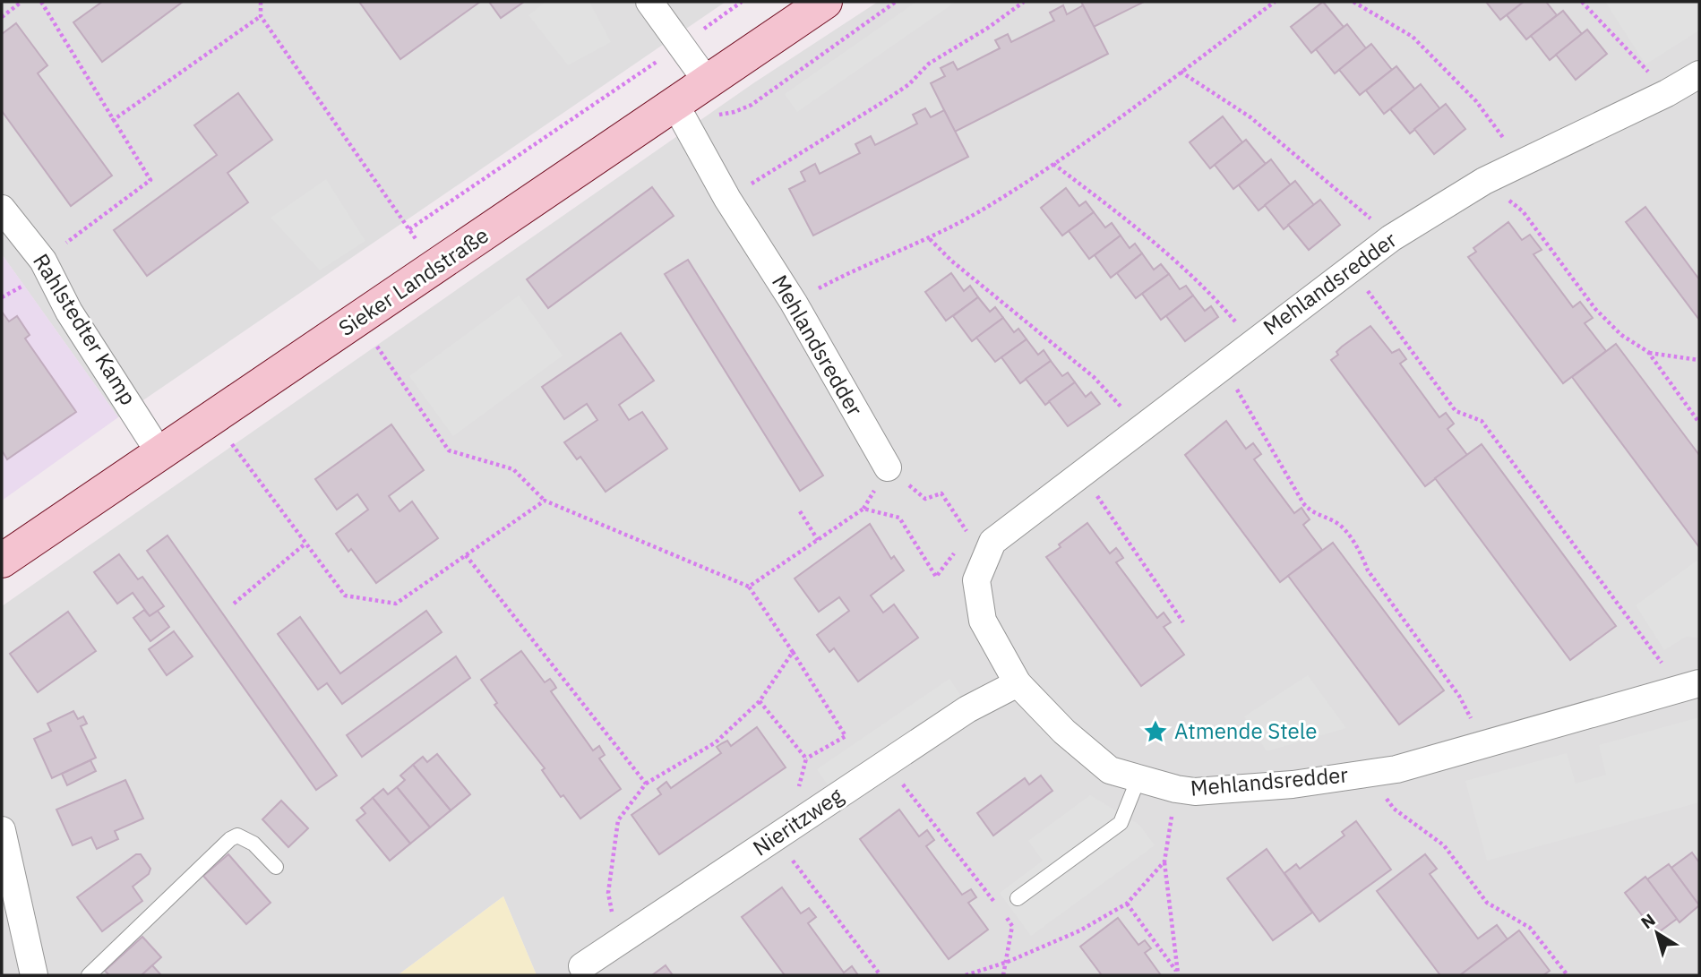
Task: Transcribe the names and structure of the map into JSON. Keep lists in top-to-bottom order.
{
  "streets": {
    "main road": ["Sieker Landstraße"],
    "street": ["Mehlandsredder", "Rahlstedter Kamp", "Nieritzweg"]
  },
  "crossings": [
    ["Sieker Landstraße", "Mehlandsredder"],
    ["Sieker Landstraße", "Rahlstedter Kamp"],
    ["Mehlandsredder", "Nieritzweg"]
  ],
  "places": {
    "place": ["Atmende Stele"]
  },
  "north": "top left"
}
